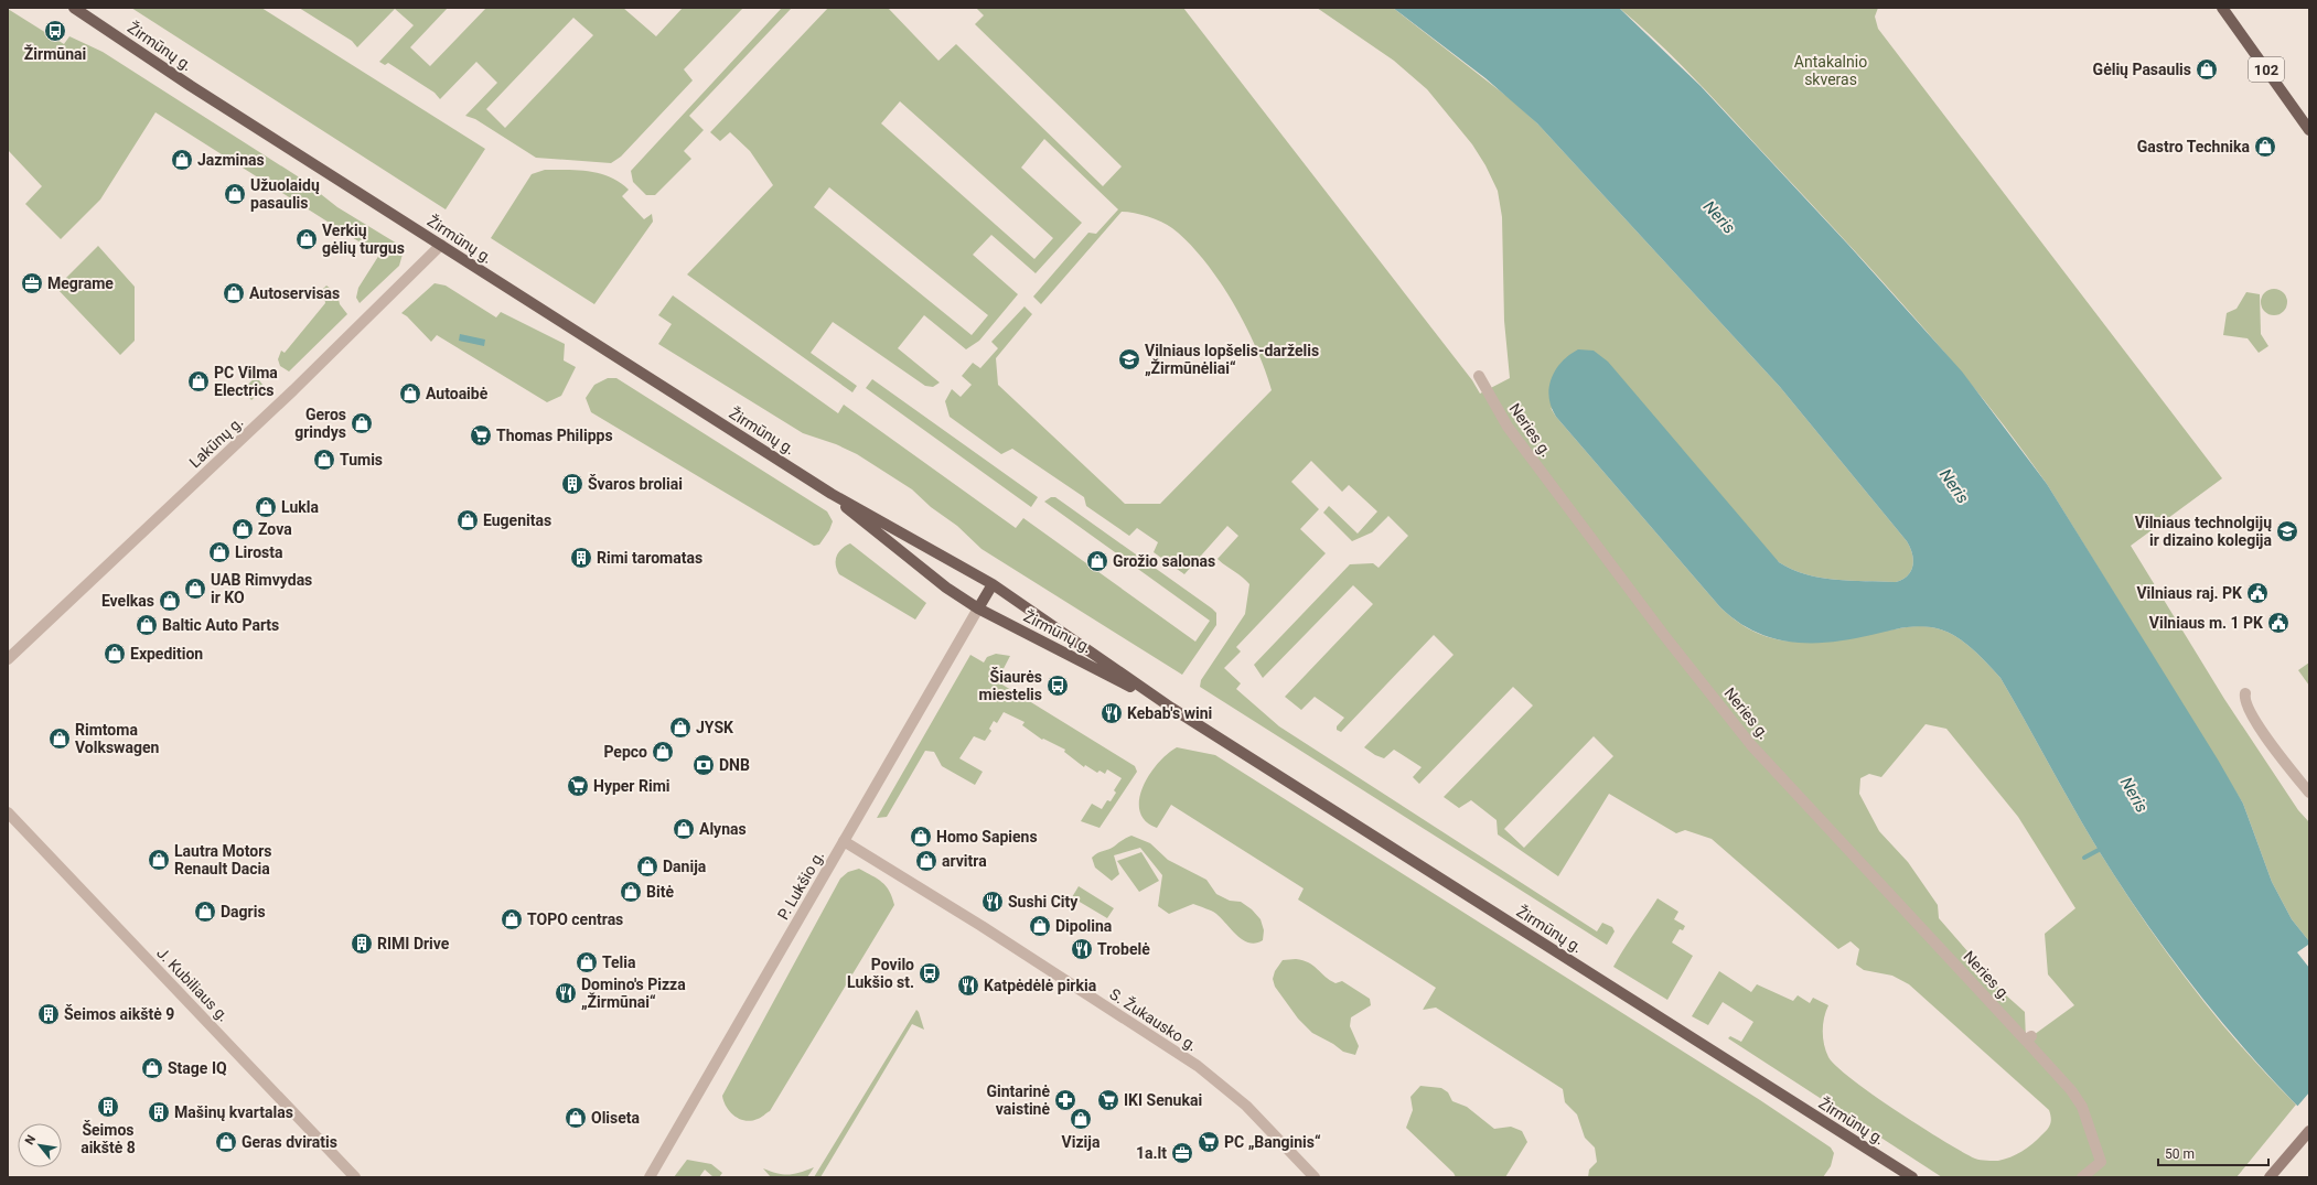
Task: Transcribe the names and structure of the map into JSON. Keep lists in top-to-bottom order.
{
  "streets": {
    "main road": ["Žirmūnų g.", "102"],
    "street": [
      "Neries g.",
      "Lakūnų g.",
      "P. Lukšio g.",
      "J. Kubiliaus g.",
      "S. Žukausko g."
    ]
  },
  "crossings": [
    ["Žirmūnų g.", "Lakūnų g."],
    ["Žirmūnų g.", "P. Lukšio g."],
    ["P. Lukšio g.", "S. Žukausko g."]
  ],
  "water": ["Neris"],
  "parks": ["Antakalnio skveras"],
  "places": {
    "bus stop": ["Žirmūnai", "Šiaurės miestelis", "Povilo Lukšio st."],
    "shop": [
      "Gėlių Pasaulis",
      "Gastro Technika",
      "Jazminas",
      "Užuolaidų pasaulis",
      "Verkių gėlių turgus",
      "Autoservisas",
      "PC Vilma Electrics",
      "Autoaibė",
      "Geros grindys",
      "Tumis",
      "Lukla",
      "Eugenitas",
      "Zova",
      "Lirosta",
      "Grožio salonas",
      "UAB Rimvydas ir KO",
      "Evelkas",
      "Baltic Auto Parts",
      "Expedition",
      "JYSK",
      "Rimtoma Volkswagen",
      "Pepco",
      "Alynas",
      "Homo Sapiens",
      "Lautra Motors Renault Dacia",
      "arvitra",
      "Danija",
      "Bitė",
      "Dagris",
      "TOPO centras",
      "Dipolina",
      "Telia",
      "Stage IQ",
      "Oliseta",
      "Vizija",
      "Geras dviratis"
    ],
    "office": ["Megrame", "1a.lt"],
    "school or university": ["Vilniaus lopšelis-darželis „Žirmūnėliai“", "Vilniaus technolgijų ir dizaino kolegija"],
    "supermarket": [
      "Thomas Philipps",
      "Hyper Rimi",
      "IKI Senukai",
      "PC „Banginis“"
    ],
    "building": [
      "Švaros broliai",
      "Rimi taromatas",
      "RIMI Drive",
      "Šeimos aikštė 9",
      "Šeimos aikštė 8",
      "Mašinų kvartalas"
    ],
    "public building": ["Vilniaus raj. PK", "Vilniaus m. 1 PK"],
    "restaurant": [
      "Kebab's wini",
      "Sushi City",
      "Trobelė",
      "Katpėdėlė pirkia",
      "Domino's Pizza „Žirmūnai“"
    ],
    "bank": ["DNB"],
    "pharmacy": ["Gintarinė vaistinė"]
  },
  "scale_bar": "50 m",
  "north": "top left"
}
